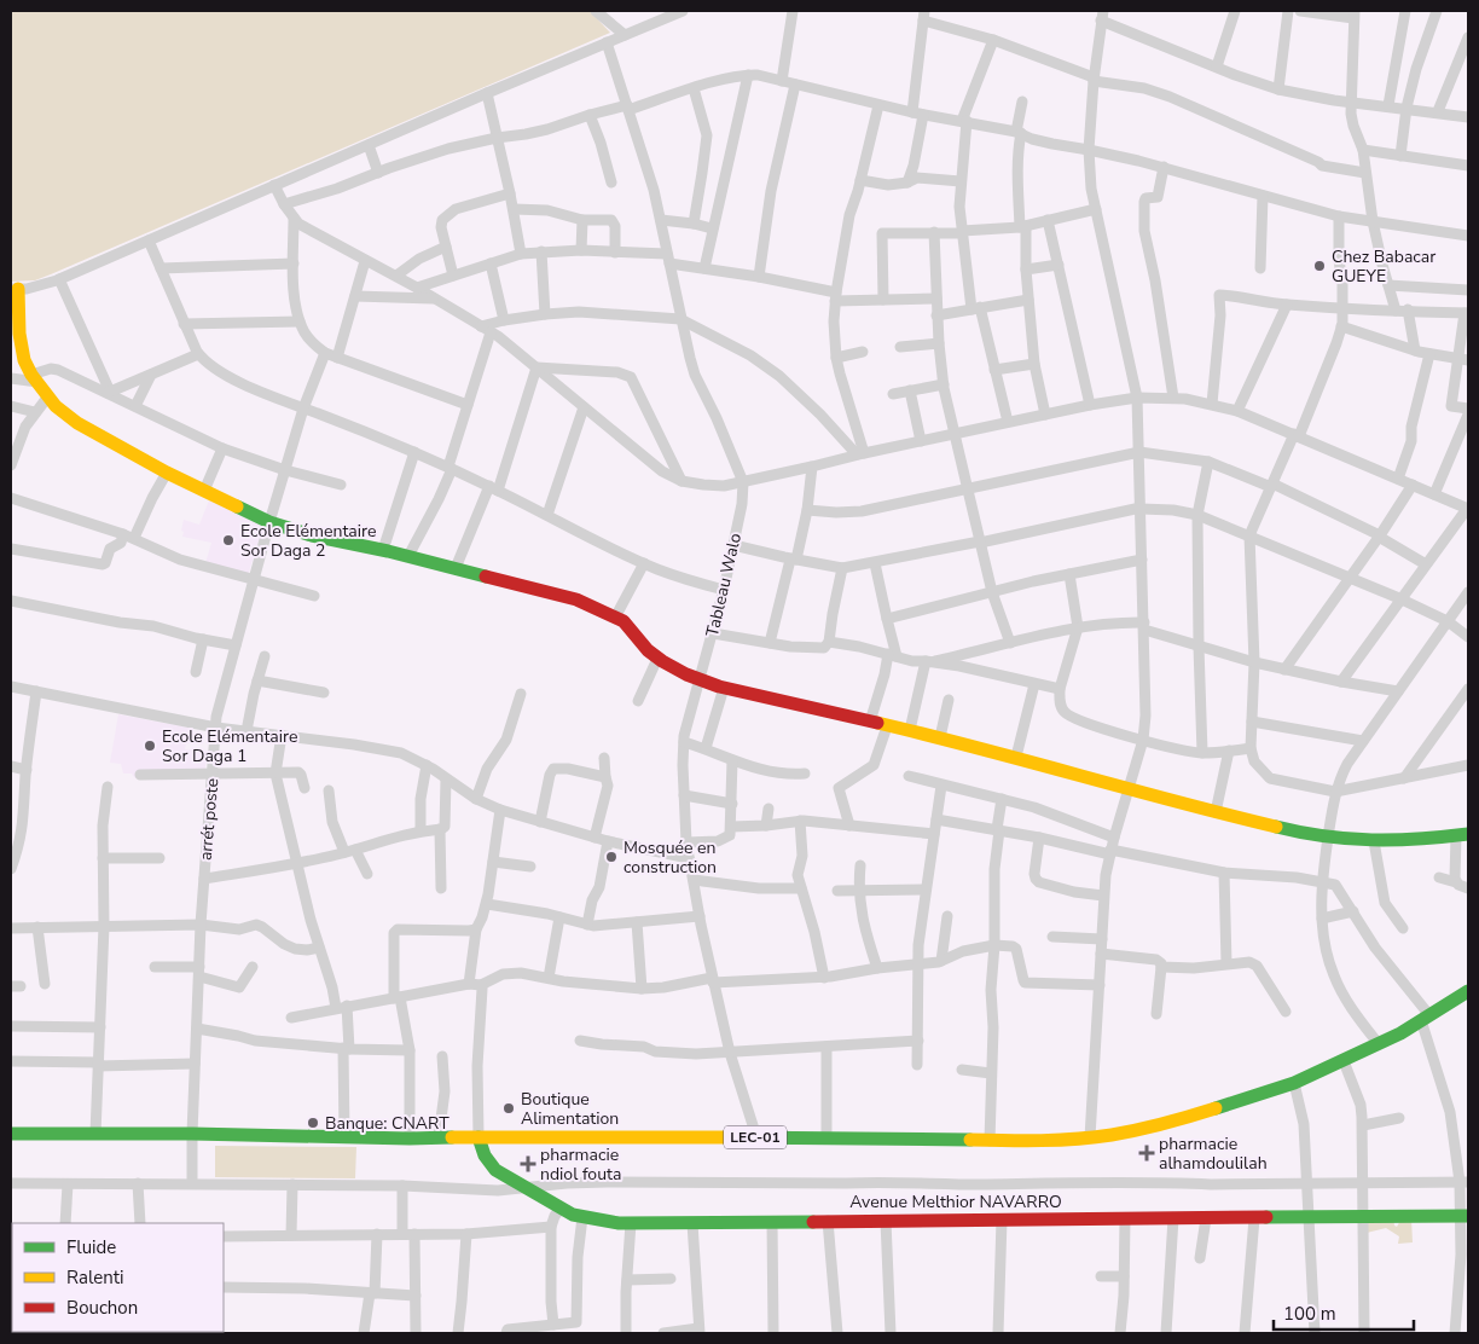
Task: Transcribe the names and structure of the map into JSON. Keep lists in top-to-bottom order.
{
  "streets": {
    "main road": ["LEC-01", "Avenue Melthior NAVARRO"],
    "street": ["Tableau Walo", "arrét poste"]
  },
  "crossings": [
    ["Tableau Walo", "LEC-01"],
    ["arrét poste", "LEC-01"],
    ["LEC-01", "Avenue Melthior NAVARRO"]
  ],
  "places": {
    "other": [
      "Chez Babacar GUEYE",
      "Ecole Elémentaire Sor Daga 2",
      "Ecole Elémentaire Sor Daga 1",
      "Mosquée en construction",
      "Boutique Alimentation",
      "Banque: CNART"
    ],
    "health": ["pharmacie alhamdoulilah", "pharmacie ndiol fouta"]
  },
  "legend": ["Fluide", "Ralenti", "Bouchon"],
  "scale_bar": "100 m"
}
